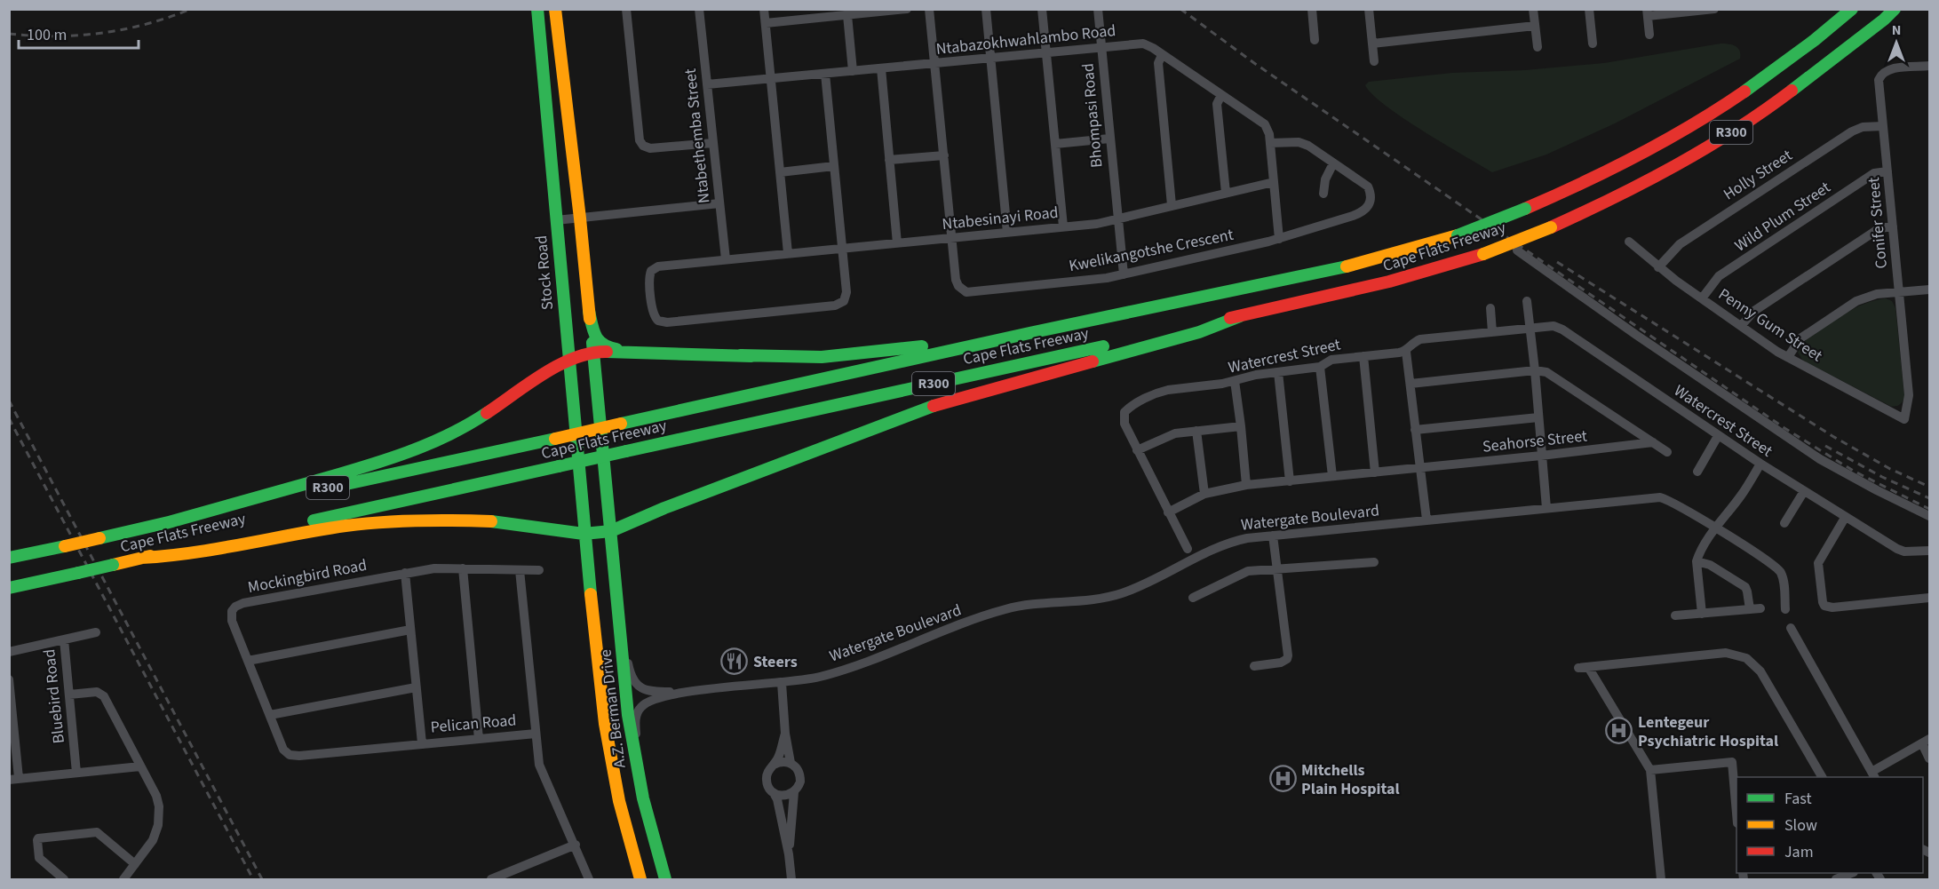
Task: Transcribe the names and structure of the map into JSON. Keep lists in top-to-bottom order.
{
  "streets": {
    "main road": [
      "R300",
      "Cape Flats Freeway",
      "Stock Road",
      "A.Z. Berman Drive"
    ],
    "street": [
      "Ntabazokhwahlambo Road",
      "Bhompasi Road",
      "Ntabethemba Street",
      "Holly Street",
      "Wild Plum Street",
      "Ntabesinayi Road",
      "Conifer Street",
      "Kwelikangotshe Crescent",
      "Penny Gum Street",
      "Watercrest Street",
      "Seahorse Street",
      "Watergate Boulevard",
      "Mockingbird Road",
      "Bluebird Road",
      "Pelican Road"
    ]
  },
  "crossings": [
    ["Ntabazokhwahlambo Road", "Bhompasi Road"],
    ["Ntabazokhwahlambo Road", "Ntabethemba Street"],
    ["Ntabazokhwahlambo Road", "Ntabesinayi Road"],
    ["Bhompasi Road", "Ntabesinayi Road"],
    ["Bhompasi Road", "Kwelikangotshe Crescent"],
    ["Ntabethemba Street", "Ntabesinayi Road"],
    ["Holly Street", "Conifer Street"],
    ["Holly Street", "Penny Gum Street"],
    ["Wild Plum Street", "Conifer Street"],
    ["Wild Plum Street", "Penny Gum Street"],
    ["Ntabesinayi Road", "Kwelikangotshe Crescent"],
    ["Conifer Street", "Penny Gum Street"],
    ["Stock Road", "A.Z. Berman Drive"],
    ["Watergate Boulevard", "A.Z. Berman Drive"],
    ["Mockingbird Road", "Pelican Road"]
  ],
  "places": {
    "restaurant": ["Steers"],
    "hospital": ["Lentegeur Psychiatric Hospital", "Mitchells Plain Hospital"]
  },
  "legend": ["Fast", "Slow", "Jam"],
  "scale_bar": "100 m",
  "north": "top"
}
